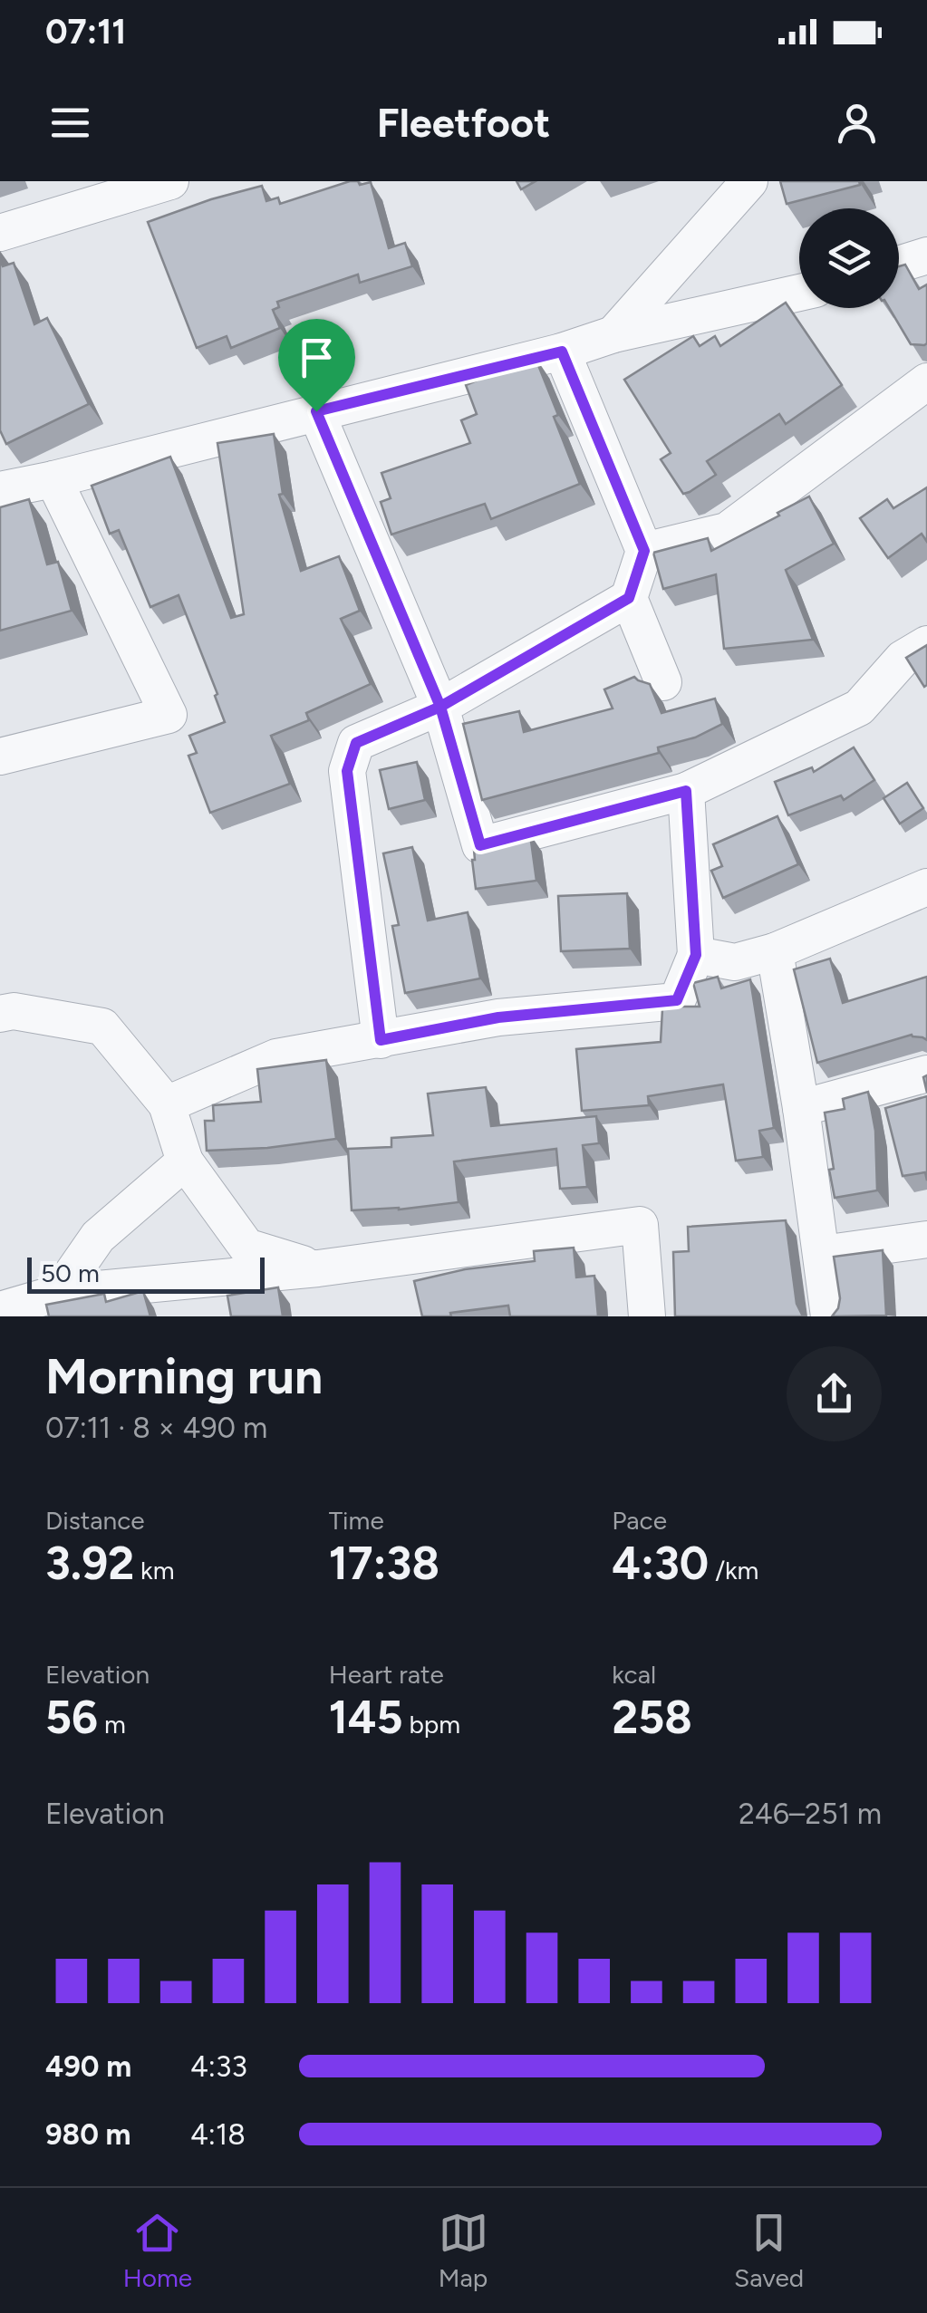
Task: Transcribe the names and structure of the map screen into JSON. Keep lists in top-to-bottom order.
{
  "scale_bar": "50 m",
  "page": {
    "status": "07:11",
    "header": "Fleetfoot",
    "scale": "50 m",
    "heading": ["Morning run", "07:11 · 8 × 490 m"],
    "stats": [
      ["Distance", "3.92 km"],
      ["Time", "17:38"],
      ["Pace", "4:30 /km"],
      ["Elevation", "56 m"],
      ["Heart rate", "145 bpm"],
      ["kcal", "258"]
    ],
    "chart": ["Elevation", "246–251 m"],
    "list": [
      {
        "name": "490 m",
        "note": "4:33"
      },
      {
        "name": "980 m",
        "note": "4:18"
      }
    ],
    "tabs": ["Home", "Map", "Saved"]
  }
}
